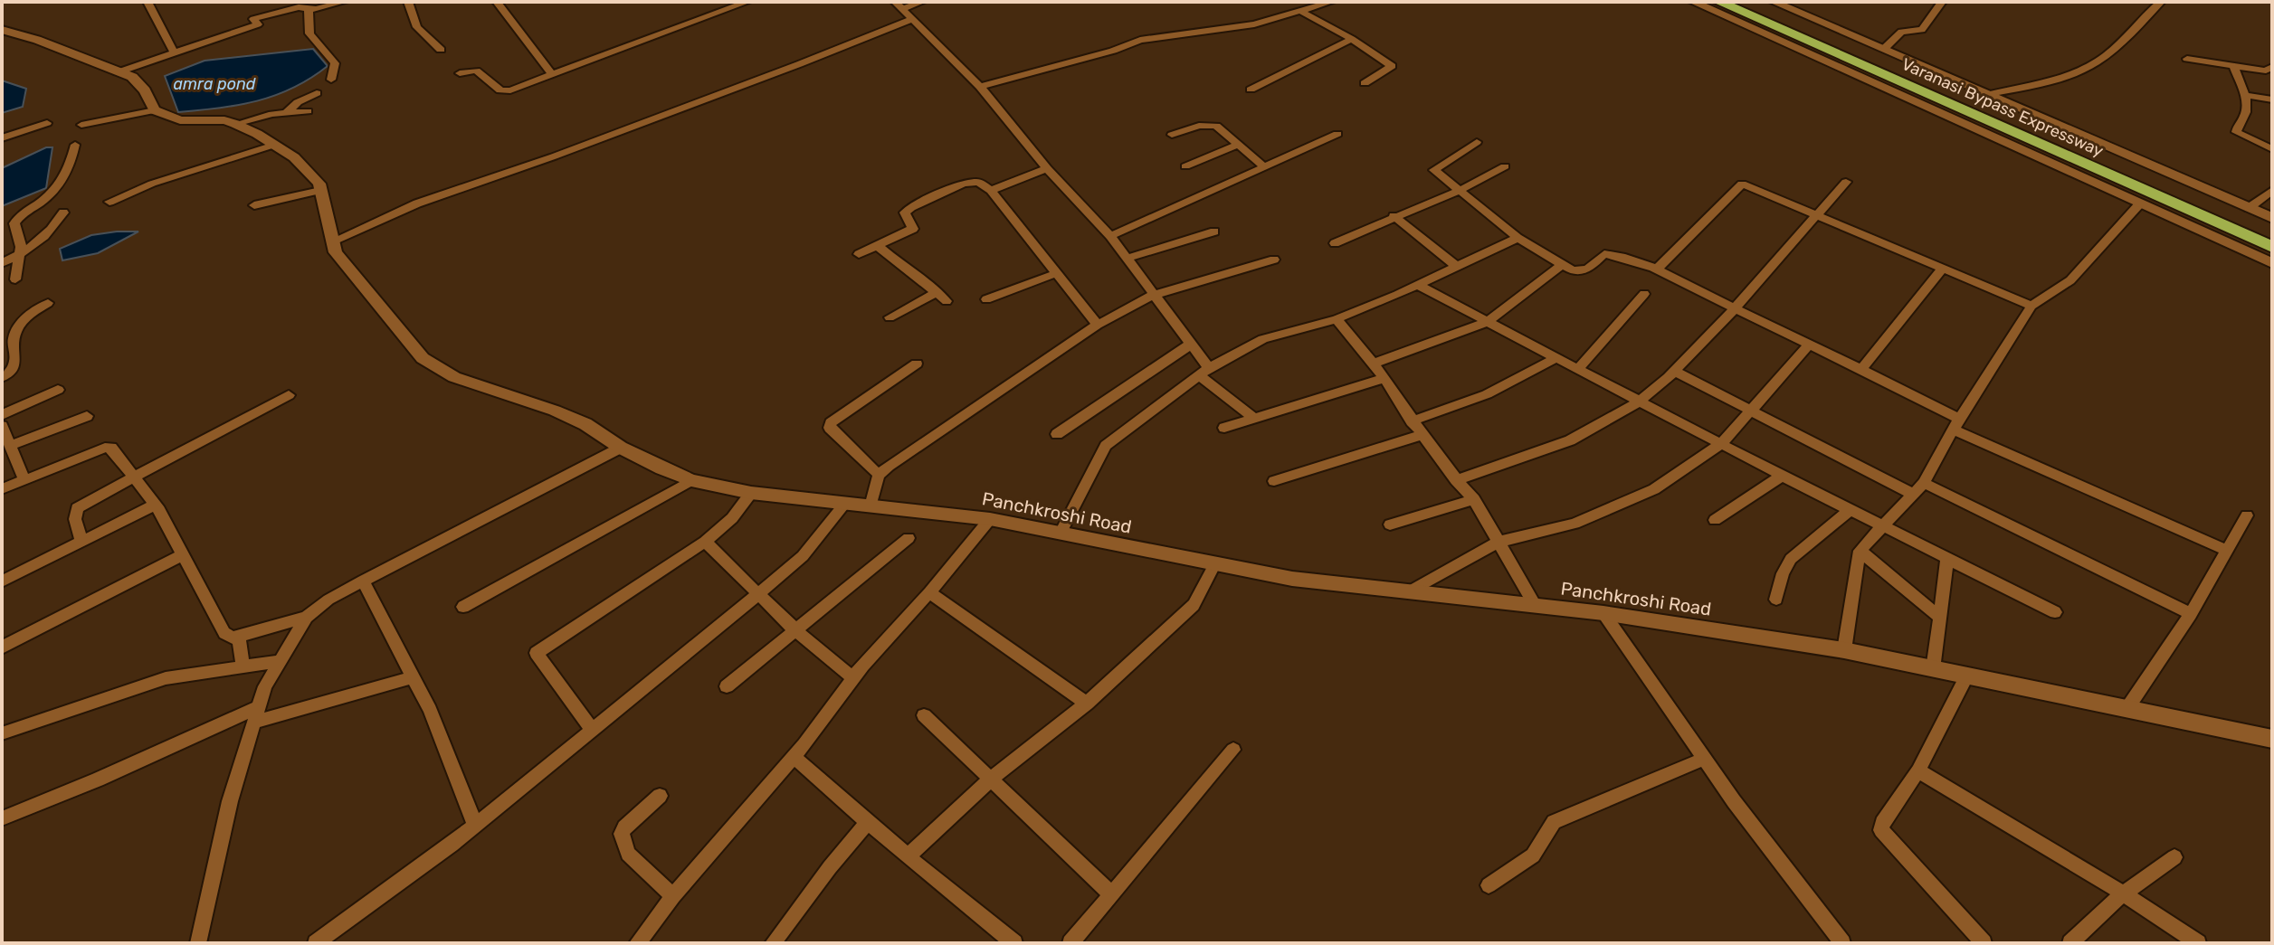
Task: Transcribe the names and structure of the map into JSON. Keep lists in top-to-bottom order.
{
  "streets": {
    "highway": ["Varanasi Bypass Expressway"],
    "street": ["Panchkroshi Road"]
  },
  "water": ["amra pond"]
}
